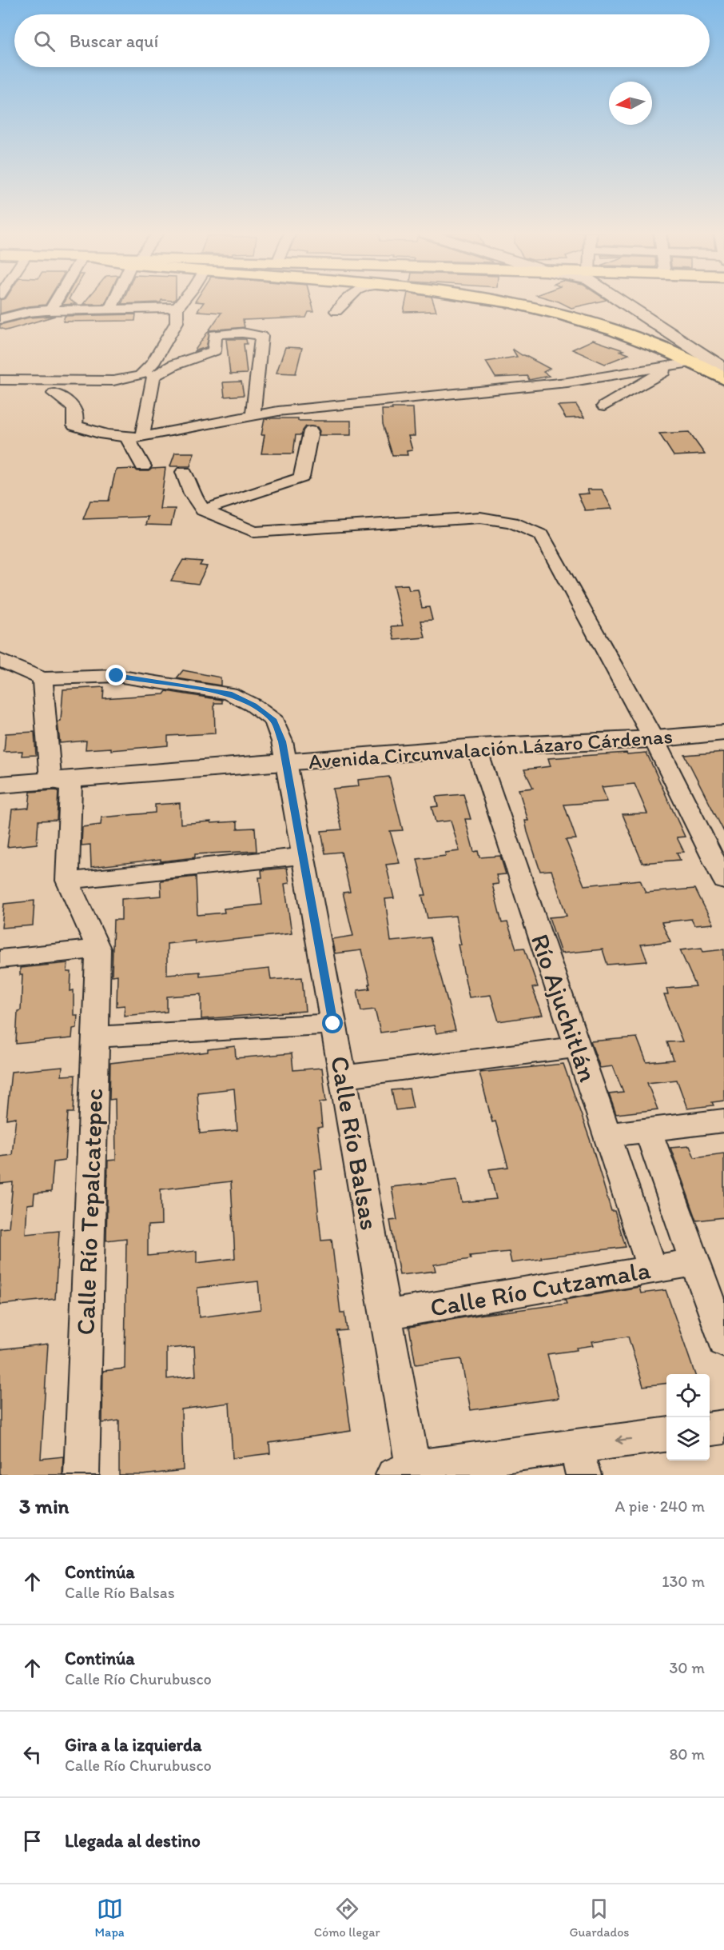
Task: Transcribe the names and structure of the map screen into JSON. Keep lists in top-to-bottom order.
{
  "streets": {
    "street": [
      "Avenida Circunvalación Lázaro Cárdenas",
      "Río Ajuchitlán",
      "Calle Río Balsas",
      "Calle Río Tepalcatepec",
      "Calle Río Cutzamala"
    ]
  },
  "crossings": [
    ["Avenida Circunvalación Lázaro Cárdenas", "Río Ajuchitlán"],
    ["Avenida Circunvalación Lázaro Cárdenas", "Calle Río Balsas"],
    ["Río Ajuchitlán", "Calle Río Cutzamala"],
    ["Calle Río Balsas", "Calle Río Cutzamala"]
  ],
  "north": "left",
  "page": {
    "search": "Buscar aquí",
    "heading": ["3 min", "A pie · 240 m"],
    "list": [
      ["Continúa", "Calle Río Balsas", "130 m"],
      ["Continúa", "Calle Río Churubusco", "30 m"],
      ["Gira a la izquierda", "Calle Río Churubusco", "80 m"],
      "Llegada al destino"
    ],
    "nav": ["Mapa", "Cómo llegar", "Guardados"]
  }
}
